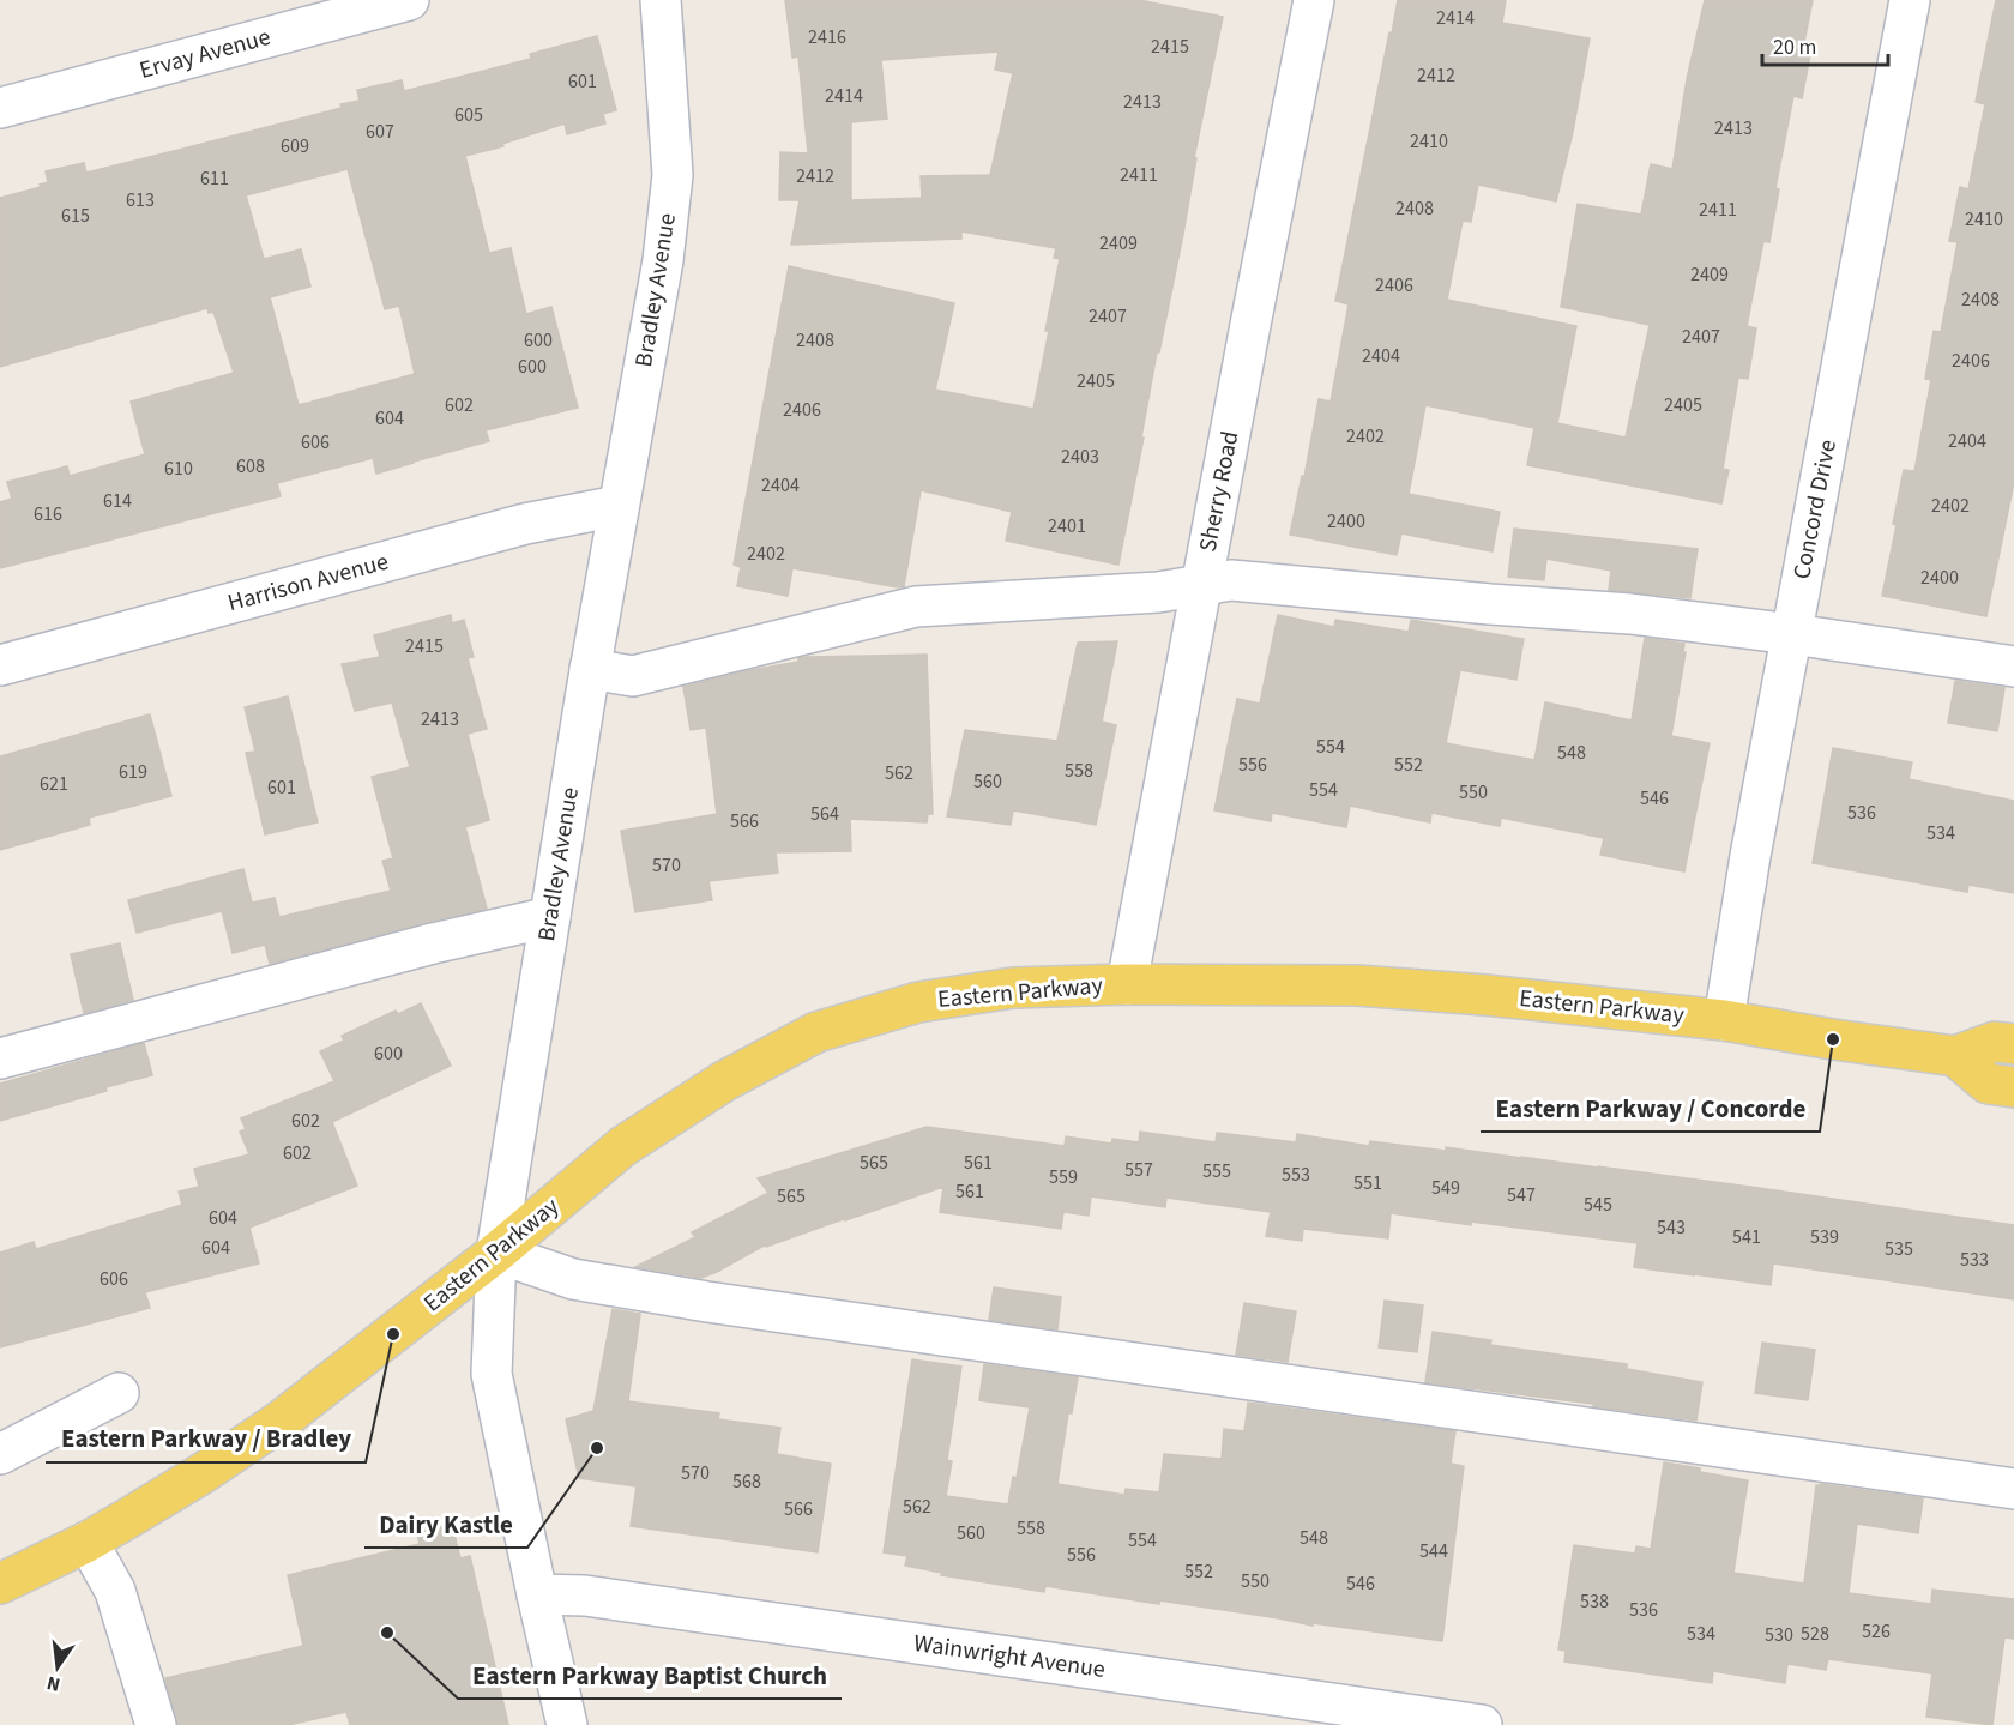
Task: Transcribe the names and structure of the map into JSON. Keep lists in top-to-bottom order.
{
  "streets": {
    "main road": ["Eastern Parkway"],
    "street": [
      "Ervay Avenue",
      "Bradley Avenue",
      "Sherry Road",
      "Concord Drive",
      "Harrison Avenue",
      "Wainwright Avenue"
    ]
  },
  "crossings": [
    ["Bradley Avenue", "Harrison Avenue"],
    ["Bradley Avenue", "Eastern Parkway"],
    ["Bradley Avenue", "Wainwright Avenue"],
    ["Sherry Road", "Eastern Parkway"],
    ["Concord Drive", "Eastern Parkway"]
  ],
  "places": [
    "Eastern Parkway / Concorde",
    "Eastern Parkway / Bradley",
    "Dairy Kastle",
    "Eastern Parkway Baptist Church"
  ],
  "house_numbers": [
    "2414",
    "2416",
    "2415",
    "2412",
    "601",
    "2414",
    "2413",
    "605",
    "2413",
    "607",
    "2410",
    "609",
    "2411",
    "2412",
    "611",
    "613",
    "2408",
    "2411",
    "615",
    "2410",
    "2409",
    "2409",
    "2406",
    "2408",
    "2407",
    "2407",
    "600",
    "2408",
    "2404",
    "2406",
    "600",
    "2405",
    "602",
    "2405",
    "2406",
    "604",
    "2402",
    "2404",
    "606",
    "2403",
    "608",
    "610",
    "2404",
    "614",
    "2402",
    "616",
    "2400",
    "2401",
    "2402",
    "2400",
    "2415",
    "2413",
    "554",
    "548",
    "556",
    "552",
    "558",
    "619",
    "562",
    "560",
    "621",
    "601",
    "554",
    "550",
    "546",
    "536",
    "564",
    "566",
    "534",
    "570",
    "600",
    "602",
    "602",
    "565",
    "561",
    "557",
    "555",
    "553",
    "559",
    "551",
    "549",
    "561",
    "547",
    "565",
    "545",
    "604",
    "543",
    "541",
    "539",
    "604",
    "535",
    "533",
    "606",
    "570",
    "568",
    "562",
    "566",
    "558",
    "560",
    "548",
    "554",
    "544",
    "556",
    "552",
    "550",
    "546",
    "538",
    "536",
    "526",
    "534",
    "528",
    "530"
  ],
  "scale_bar": "20 m",
  "north": "bottom"
}
